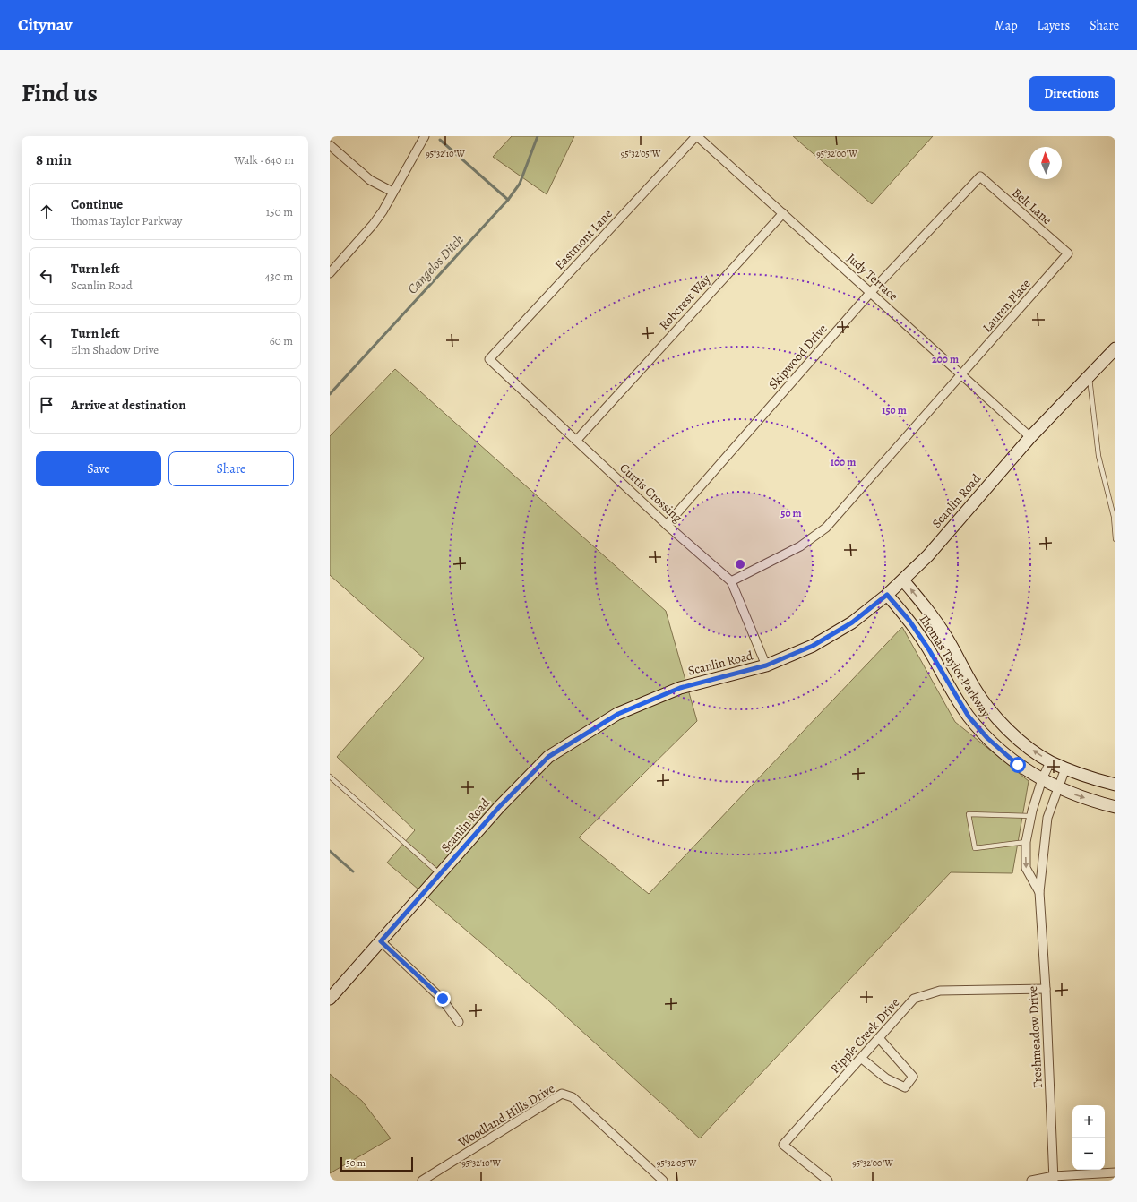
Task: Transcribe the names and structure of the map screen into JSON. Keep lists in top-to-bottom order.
{
  "streets": {
    "street": [
      "Belt Lane",
      "Eastmont Lane",
      "Judy Terrace",
      "Robcrest Way",
      "Lauren Place",
      "Skipwood Drive",
      "Curtis Crossing",
      "Scanlin Road",
      "Thomas Taylor Parkway",
      "Ripple Creek Drive",
      "Freshmeadow Drive",
      "Woodland Hills Drive"
    ]
  },
  "crossings": [
    ["Belt Lane", "Lauren Place"],
    ["Belt Lane", "Skipwood Drive"],
    ["Eastmont Lane", "Judy Terrace"],
    ["Eastmont Lane", "Curtis Crossing"],
    ["Judy Terrace", "Robcrest Way"],
    ["Judy Terrace", "Lauren Place"],
    ["Judy Terrace", "Skipwood Drive"],
    ["Judy Terrace", "Scanlin Road"],
    ["Robcrest Way", "Curtis Crossing"],
    ["Lauren Place", "Curtis Crossing"],
    ["Skipwood Drive", "Curtis Crossing"],
    ["Curtis Crossing", "Scanlin Road"],
    ["Scanlin Road", "Thomas Taylor Parkway"],
    ["Thomas Taylor Parkway", "Freshmeadow Drive"],
    ["Ripple Creek Drive", "Freshmeadow Drive"]
  ],
  "water": ["Cangelos Ditch"],
  "scale_bar": "50 m",
  "north": "top",
  "page": {
    "header": "Citynav",
    "nav": ["Map", "Layers", "Share"],
    "title": "Find us",
    "buttons": [
      "Directions",
      ["Save", "Share"]
    ],
    "heading": ["8 min", "Walk · 640 m"],
    "list": [
      ["Continue", "Thomas Taylor Parkway", "150 m"],
      ["Turn left", "Scanlin Road", "430 m"],
      ["Turn left", "Elm Shadow Drive", "60 m"],
      "Arrive at destination"
    ],
    "map_buttons": ["+", "−"],
    "scale": "50 m"
  },
  "coordinates": ["95°32'10\"W", "95°32'05\"W", "95°32'00\"W"],
  "rings": [
    "200 m",
    "150 m",
    "100 m",
    "50 m"
  ]
}
